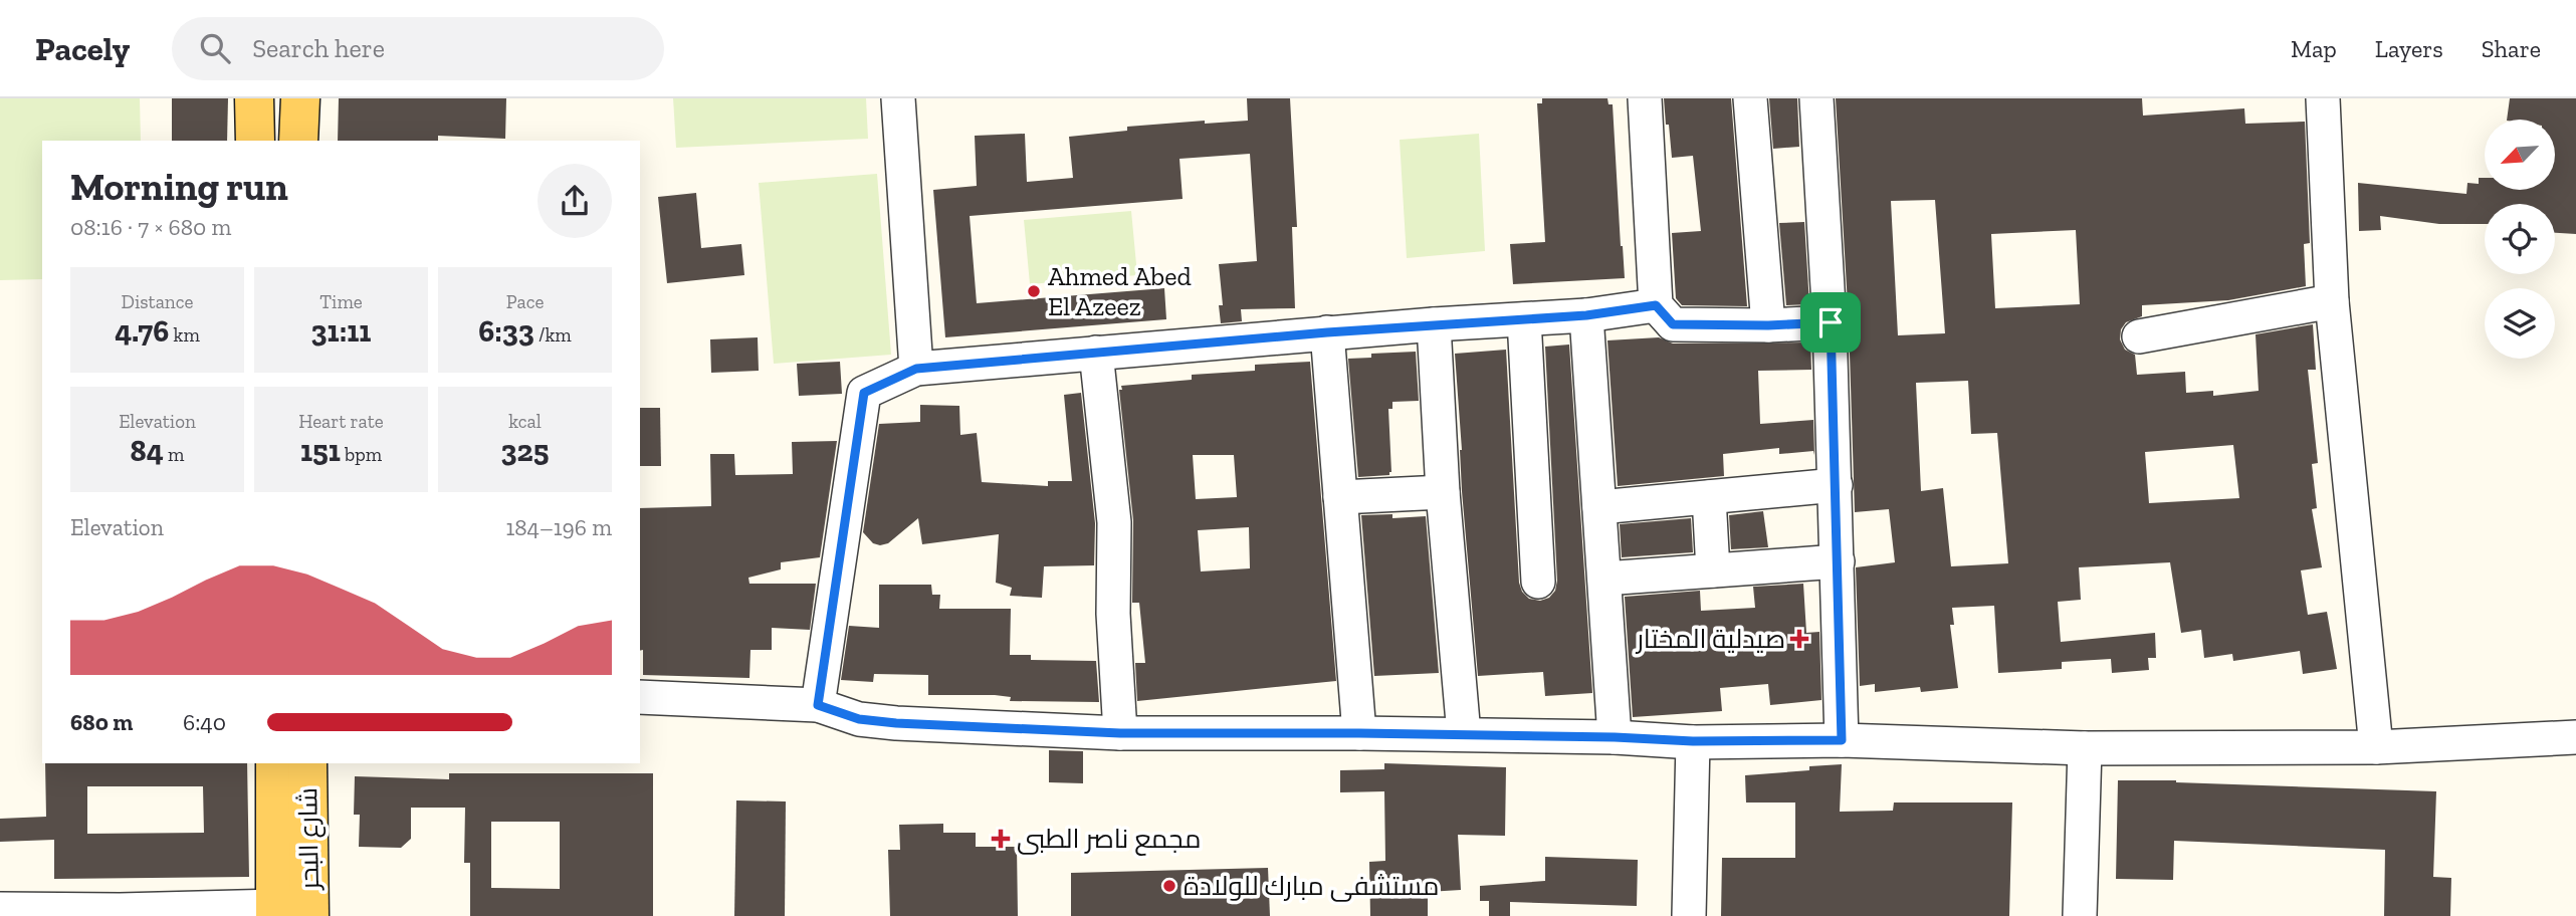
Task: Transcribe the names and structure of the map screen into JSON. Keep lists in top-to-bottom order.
{
  "streets": {
    "main road": ["شارع البحر"]
  },
  "places": {
    "other": ["Ahmed Abed El Azeez", "مستشفى مبارك للولادة"],
    "health": ["صيدلية المختار", "مجمع ناصر الطبى"]
  },
  "north": "bottom left",
  "page": {
    "header": "Pacely",
    "search": "Search here",
    "nav": ["Map", "Layers", "Share"],
    "heading": ["Morning run", "08:16 · 7 × 680 m"],
    "stats": [
      ["Distance", "4.76 km"],
      ["Time", "31:11"],
      ["Pace", "6:33 /km"],
      ["Elevation", "84 m"],
      ["Heart rate", "151 bpm"],
      ["kcal", "325"]
    ],
    "chart": ["Elevation", "184–196 m"],
    "list": [
      {
        "name": "680 m",
        "note": "6:40"
      }
    ]
  }
}
